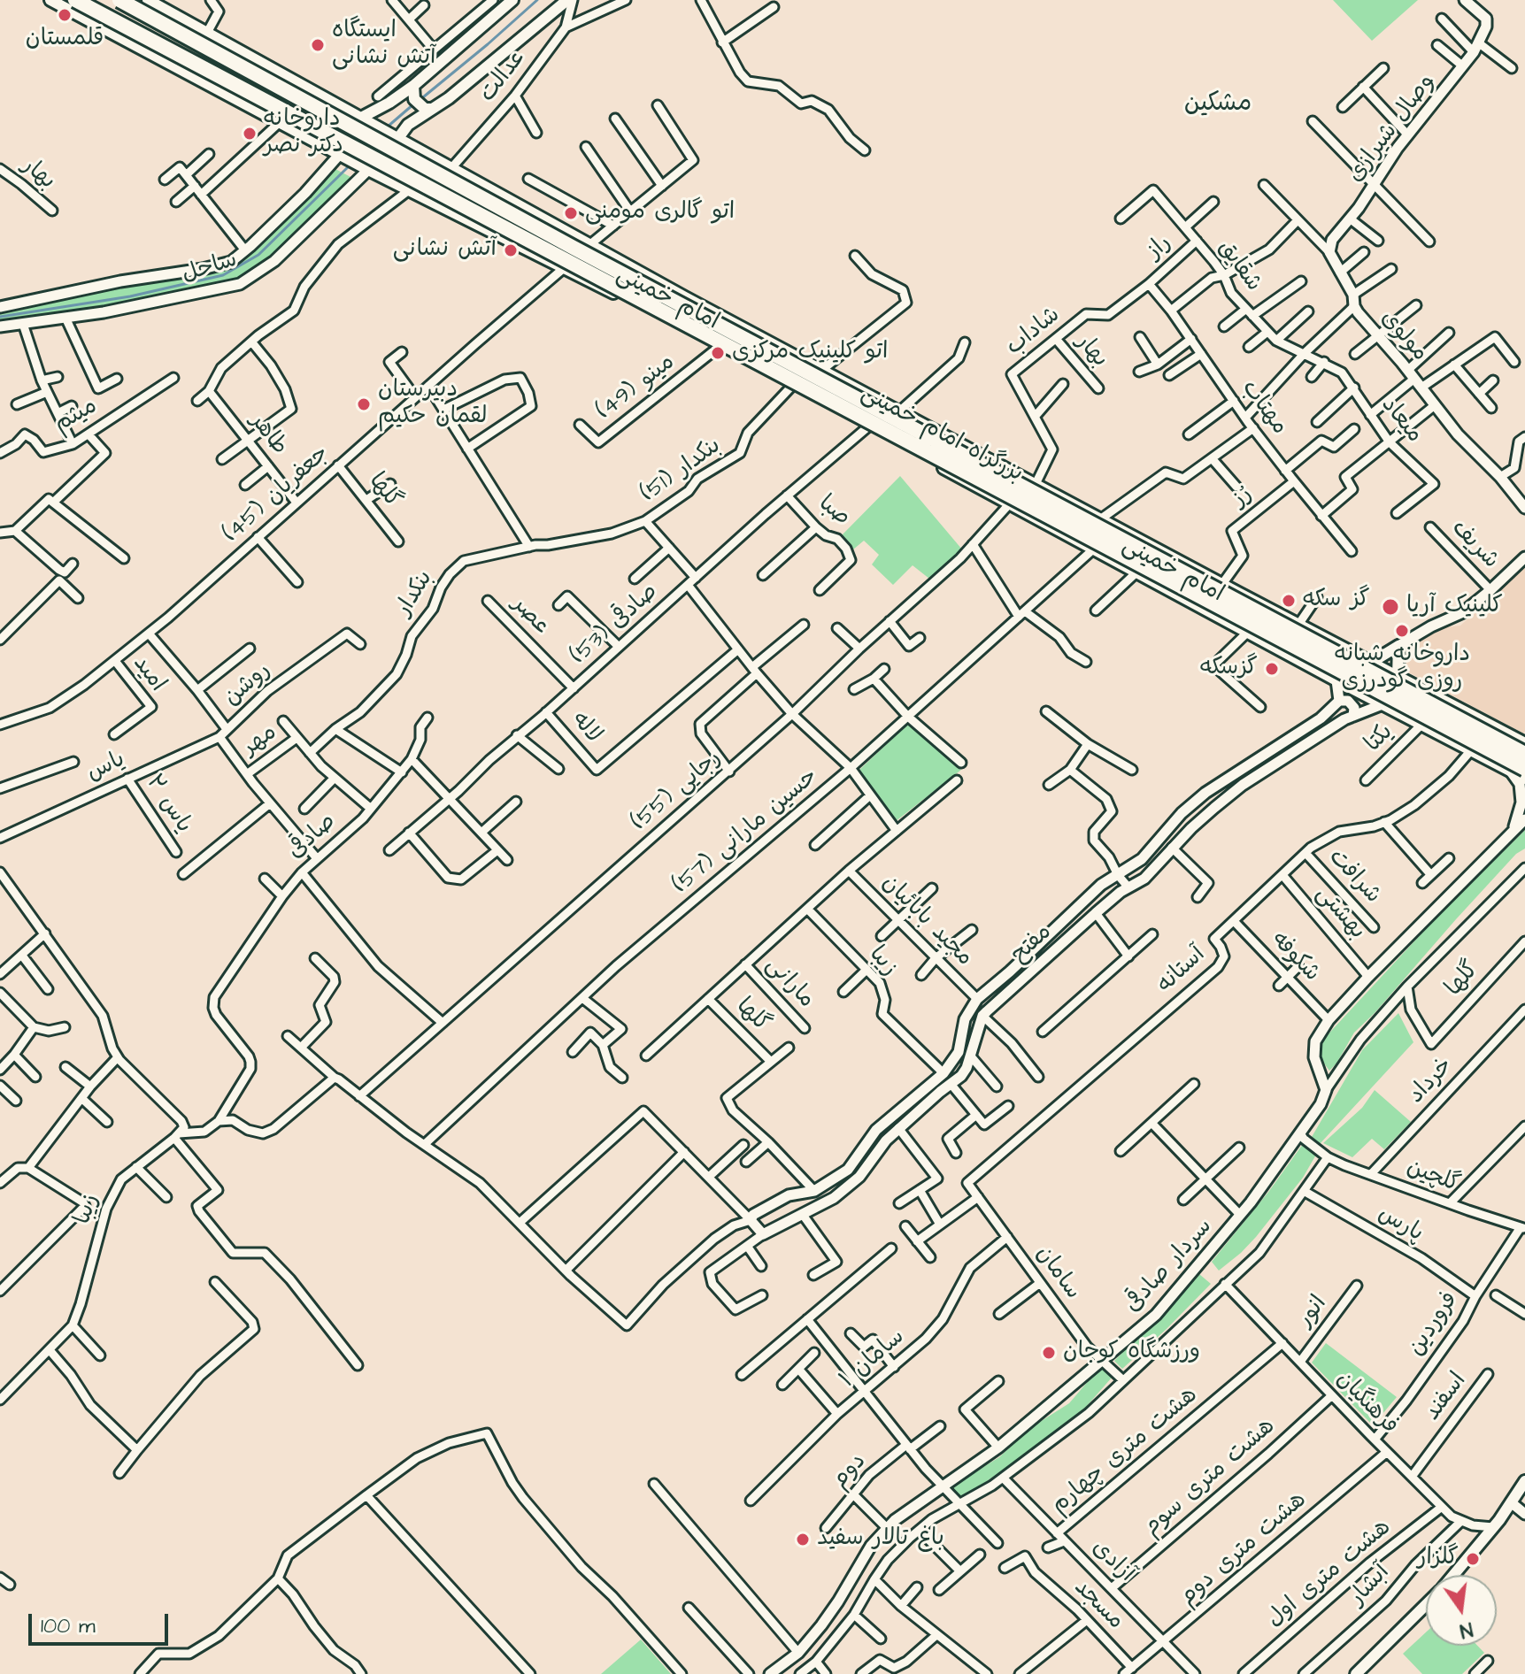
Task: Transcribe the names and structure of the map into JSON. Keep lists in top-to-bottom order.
{
  "streets": {
    "highway": ["بزرگراه امام خمینی"],
    "main road": ["امام خمینی"],
    "street": [
      "عدالت",
      "وصال شیرازی",
      "بهار",
      "راز",
      "شقایق",
      "ساحل",
      "شاداب",
      "مولوی",
      "مینو (49)",
      "مهتاب",
      "میثم",
      "میعاد",
      "طاهر",
      "بنکدار (51)",
      "گلها",
      "جعفریان (45)",
      "رُز",
      "صبا",
      "شریف",
      "بنکدار",
      "عصر",
      "صادقی (53)",
      "امید",
      "روشن",
      "لاله",
      "یکتا",
      "مهر",
      "یاس",
      "رجایی (55)",
      "یاس ۲",
      "حسین مارانی (57)",
      "صادقی",
      "شرافت",
      "بهشتی",
      "مجید بابائیان",
      "مفتح",
      "شکوفه",
      "زیبا",
      "آستانه",
      "مارانی",
      "خرداد",
      "گلچین",
      "پارس",
      "سردار صادقی",
      "سامان",
      "انور",
      "فروردین",
      "سامان ۱",
      "اسفند",
      "فرهنگیان",
      "هشت متری چهارم",
      "دوم",
      "هشت متری سوم",
      "هشت متری دوم",
      "آزادی",
      "هشت متری اول",
      "آبشار",
      "مسجد"
    ]
  },
  "crossings": [
    ["عدالت", "امام خمینی"],
    ["وصال شیرازی", "مولوی"],
    ["بهار", "شاداب"],
    ["راز", "شقایق"],
    ["راز", "شاداب"],
    ["راز", "مهتاب"],
    ["شقایق", "میعاد"],
    ["ساحل", "امام خمینی"],
    ["امام خمینی", "شاداب"],
    ["امام خمینی", "مینو (49)"],
    ["امام خمینی", "بزرگراه امام خمینی"],
    ["امام خمینی", "بنکدار (51)"],
    ["امام خمینی", "جعفریان (45)"],
    ["امام خمینی", "رُز"],
    ["امام خمینی", "صادقی (53)"],
    ["امام خمینی", "یکتا"],
    ["امام خمینی", "رجایی (55)"],
    ["امام خمینی", "حسین مارانی (57)"],
    ["امام خمینی", "مفتح"],
    ["امام خمینی", "آستانه"],
    ["شاداب", "مهتاب"],
    ["مهتاب", "رُز"],
    ["طاهر", "جعفریان (45)"],
    ["بنکدار (51)", "بنکدار"],
    ["گلها", "جعفریان (45)"],
    ["جعفریان (45)", "امید"],
    ["جعفریان (45)", "روشن"],
    ["صبا", "صادقی (53)"],
    ["بنکدار", "صادقی"],
    ["عصر", "صادقی (53)"],
    ["صادقی (53)", "لاله"],
    ["روشن", "یاس"],
    ["مهر", "صادقی"],
    ["یاس", "یاس ۲"],
    ["شرافت", "آستانه"],
    ["بهشتی", "آستانه"],
    ["مجید بابائیان", "مفتح"],
    ["مفتح", "زیبا"],
    ["شکوفه", "آستانه"],
    ["آستانه", "سامان"],
    ["خرداد", "گلچین"],
    ["گلچین", "سردار صادقی"],
    ["گلچین", "فروردین"],
    ["پارس", "فروردین"],
    ["سردار صادقی", "سامان"],
    ["سامان", "سامان ۱"],
    ["انور", "فرهنگیان"],
    ["فروردین", "فرهنگیان"],
    ["اسفند", "فرهنگیان"],
    ["فرهنگیان", "هشت متری چهارم"],
    ["فرهنگیان", "هشت متری سوم"],
    ["فرهنگیان", "هشت متری دوم"],
    ["فرهنگیان", "هشت متری اول"],
    ["فرهنگیان", "آبشار"],
    ["هشت متری چهارم", "آزادی"],
    ["هشت متری سوم", "آزادی"],
    ["هشت متری دوم", "آزادی"],
    ["هشت متری دوم", "مسجد"]
  ],
  "districts": ["مشکین"],
  "places": [
    "قلمستان",
    "ایستگاه آتش نشانی",
    "داروخانه دکتر نصر",
    "اتو گالری مومنی",
    "آتش نشانی",
    "اتو کلینیک مرکزی",
    "دبیرستان لقمان حکیم",
    "گز سکه",
    "کلینیک آریا",
    "داروخانه شبانه روزی گودرزی",
    "گزسکه",
    "ورزشگاه کوجان",
    "باغ تالار سفید",
    "گلزار"
  ],
  "scale_bar": "100 m",
  "north": "bottom"
}
